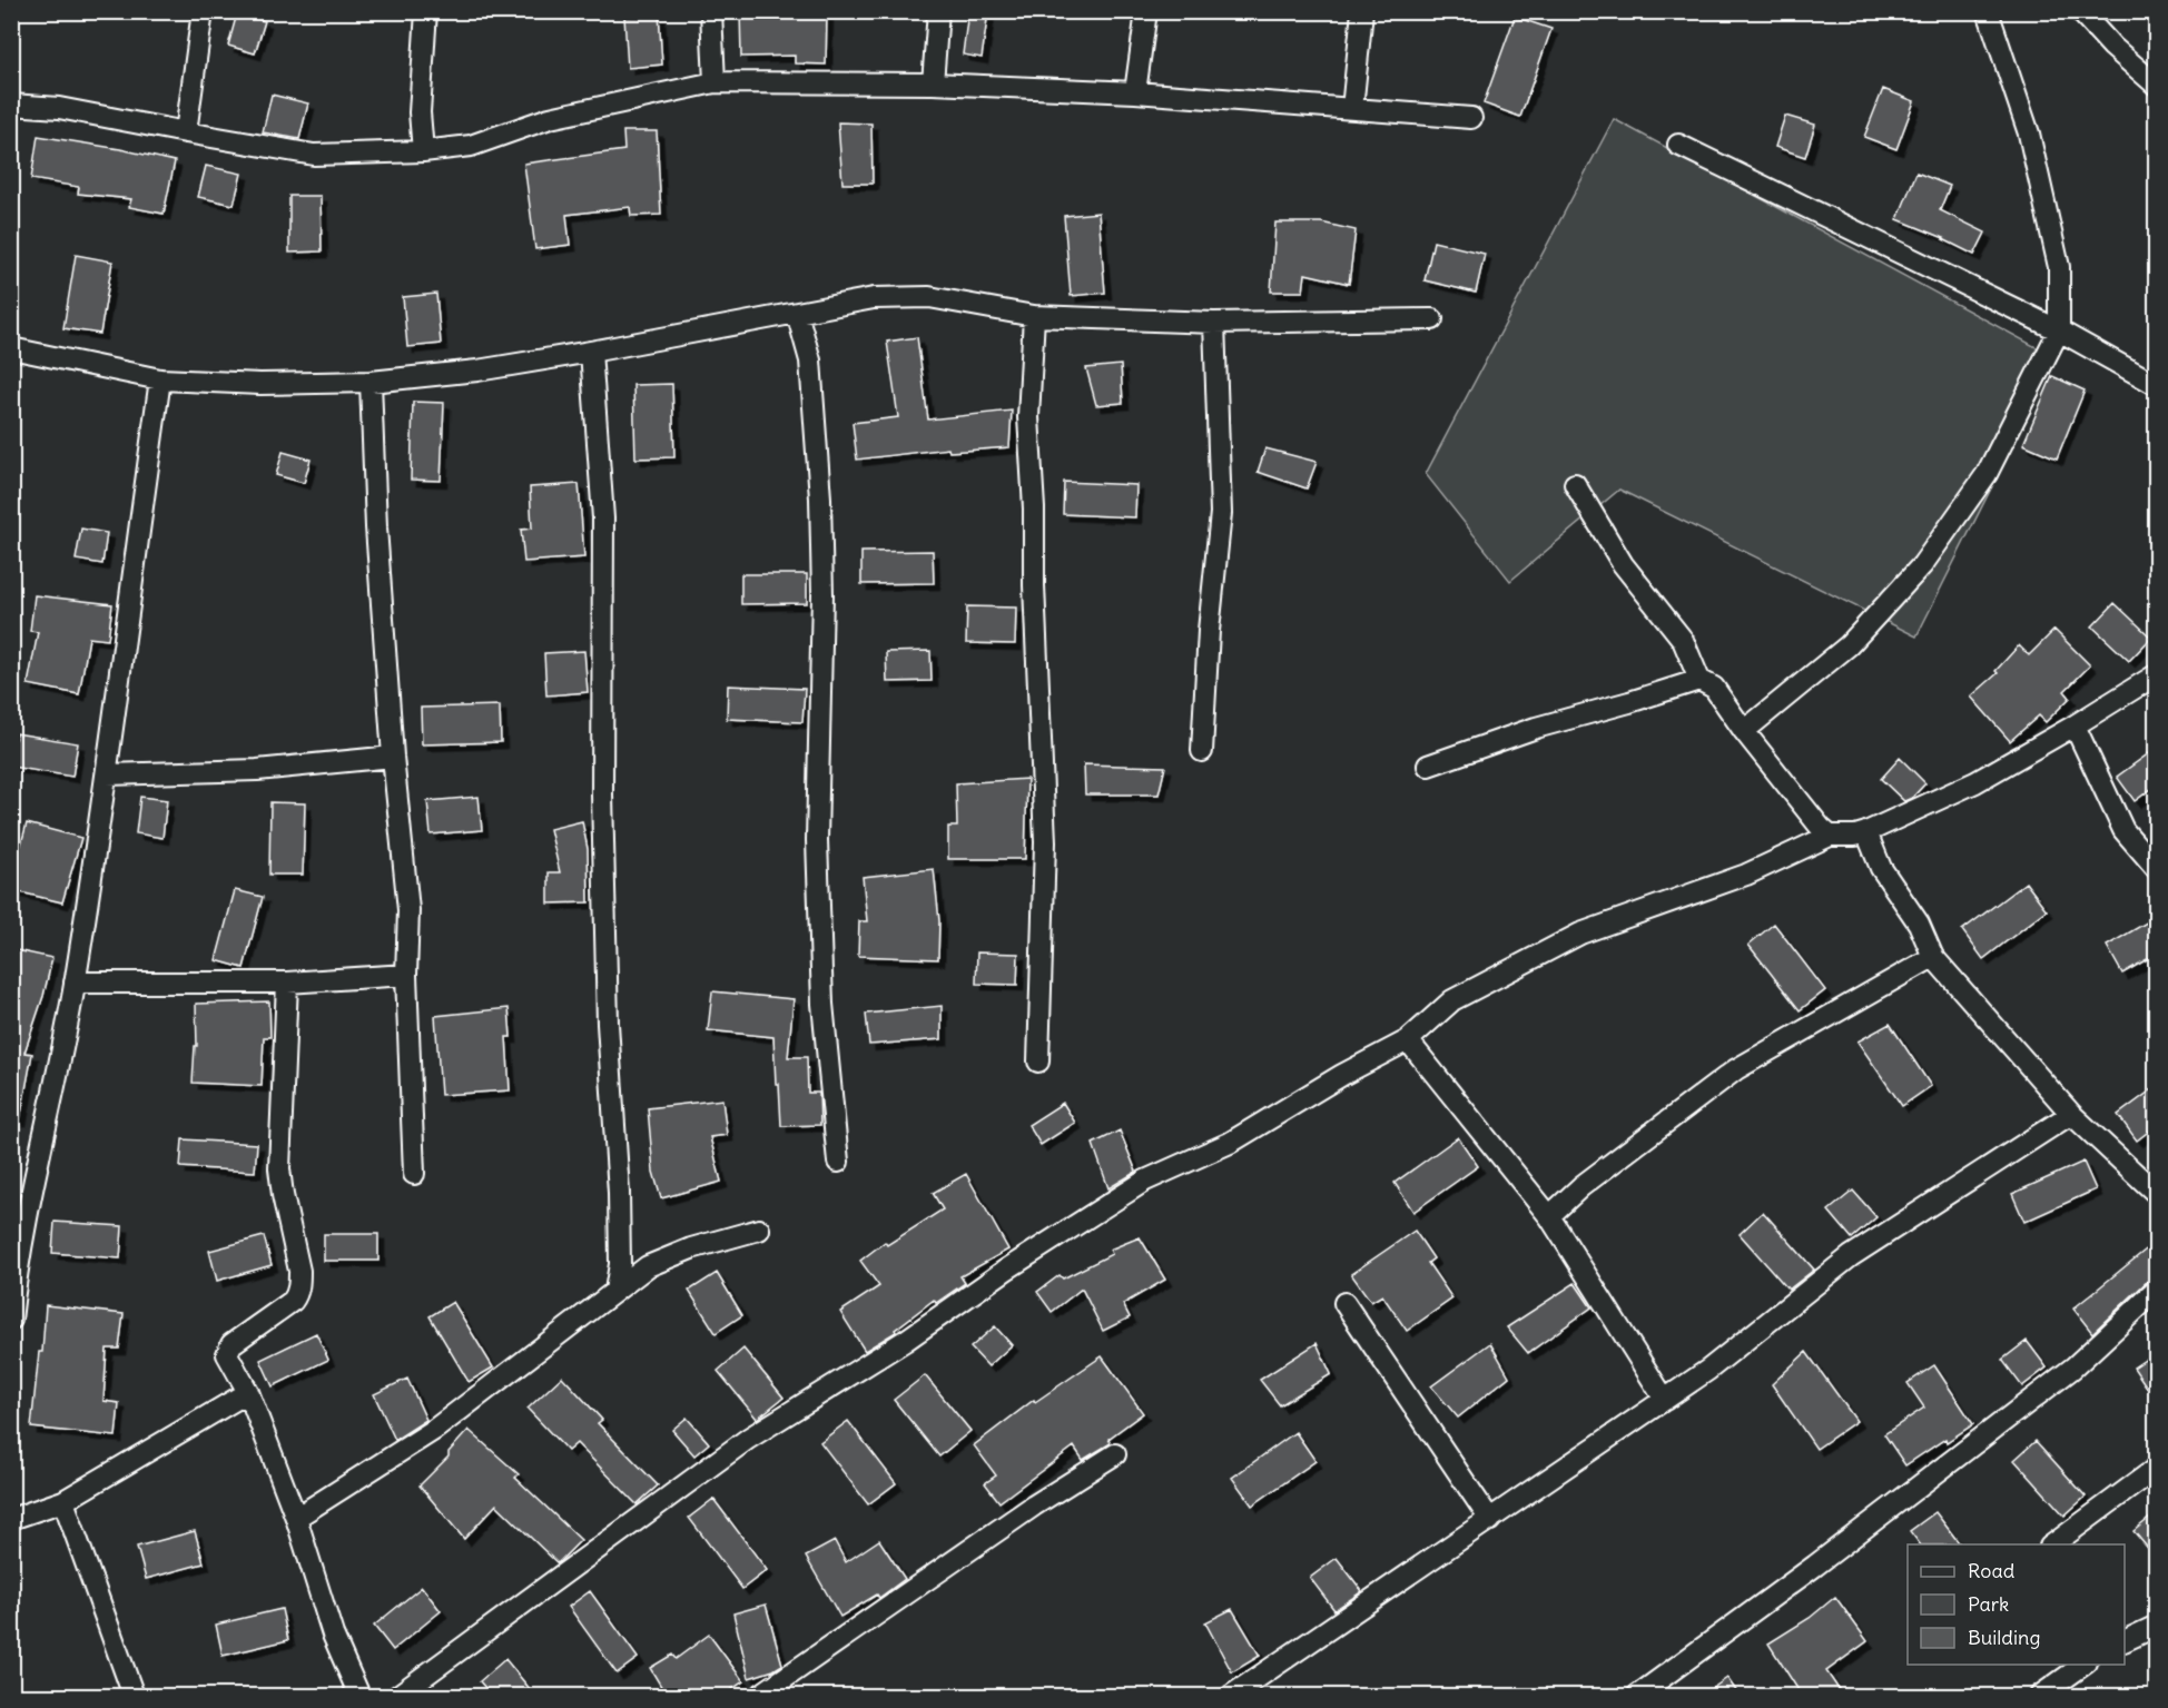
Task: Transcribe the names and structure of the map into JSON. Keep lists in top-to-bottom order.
{
  "legend": ["Road", "Park", "Building"]
}
